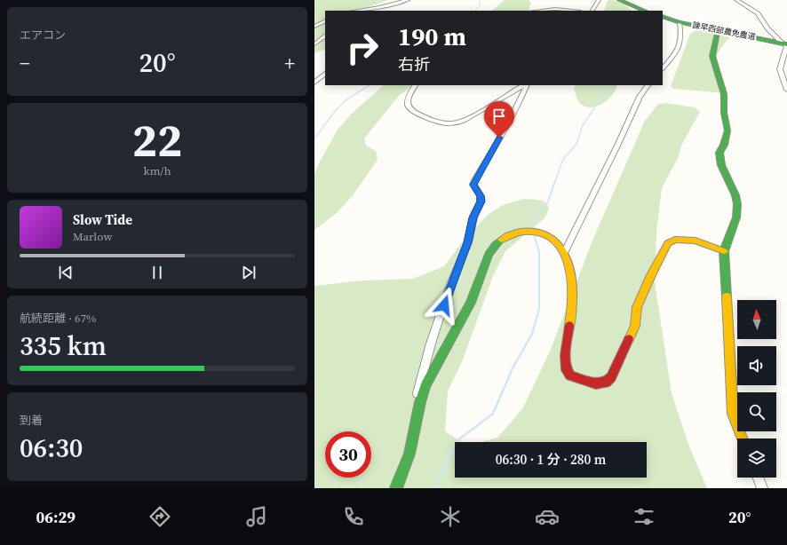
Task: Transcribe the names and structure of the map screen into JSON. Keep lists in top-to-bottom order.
{
  "streets": {
    "street": ["諫早西部農免農道"]
  },
  "north": "top",
  "page": {
    "tile": [
      "エアコン",
      ["22", "km/h"],
      ["航続距離 · 67%", "335 km"],
      ["到着", "06:30"]
    ],
    "turn": ["190 m", "右折"],
    "heat": ["−", "20°", "+"],
    "song": ["Slow Tide", "Marlow"],
    "limit": "30",
    "trip": "06:30 · 1 分 · 280 m",
    "tabs": ["06:29", "20°"]
  }
}
